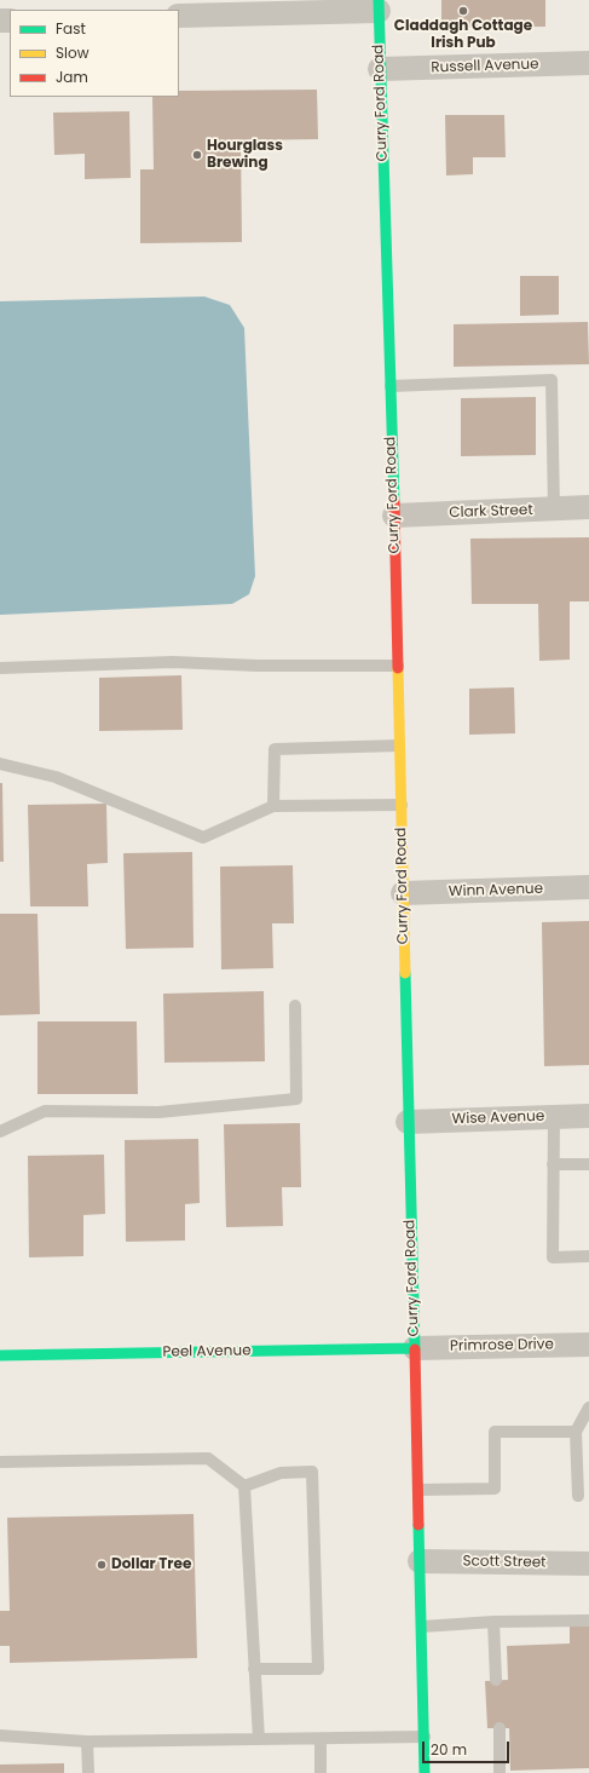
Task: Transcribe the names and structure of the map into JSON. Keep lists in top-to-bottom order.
{
  "streets": {
    "street": [
      "Russell Avenue",
      "Curry Ford Road",
      "Clark Street",
      "Winn Avenue",
      "Wise Avenue",
      "Primrose Drive",
      "Peel Avenue",
      "Scott Street"
    ]
  },
  "crossings": [
    ["Russell Avenue", "Curry Ford Road"],
    ["Curry Ford Road", "Clark Street"],
    ["Curry Ford Road", "Winn Avenue"],
    ["Curry Ford Road", "Wise Avenue"],
    ["Curry Ford Road", "Primrose Drive"],
    ["Curry Ford Road", "Peel Avenue"],
    ["Curry Ford Road", "Scott Street"],
    ["Primrose Drive", "Peel Avenue"]
  ],
  "places": ["Claddagh Cottage Irish Pub", "Hourglass Brewing", "Dollar Tree"],
  "legend": ["Fast", "Slow", "Jam"],
  "scale_bar": "20 m"
}
